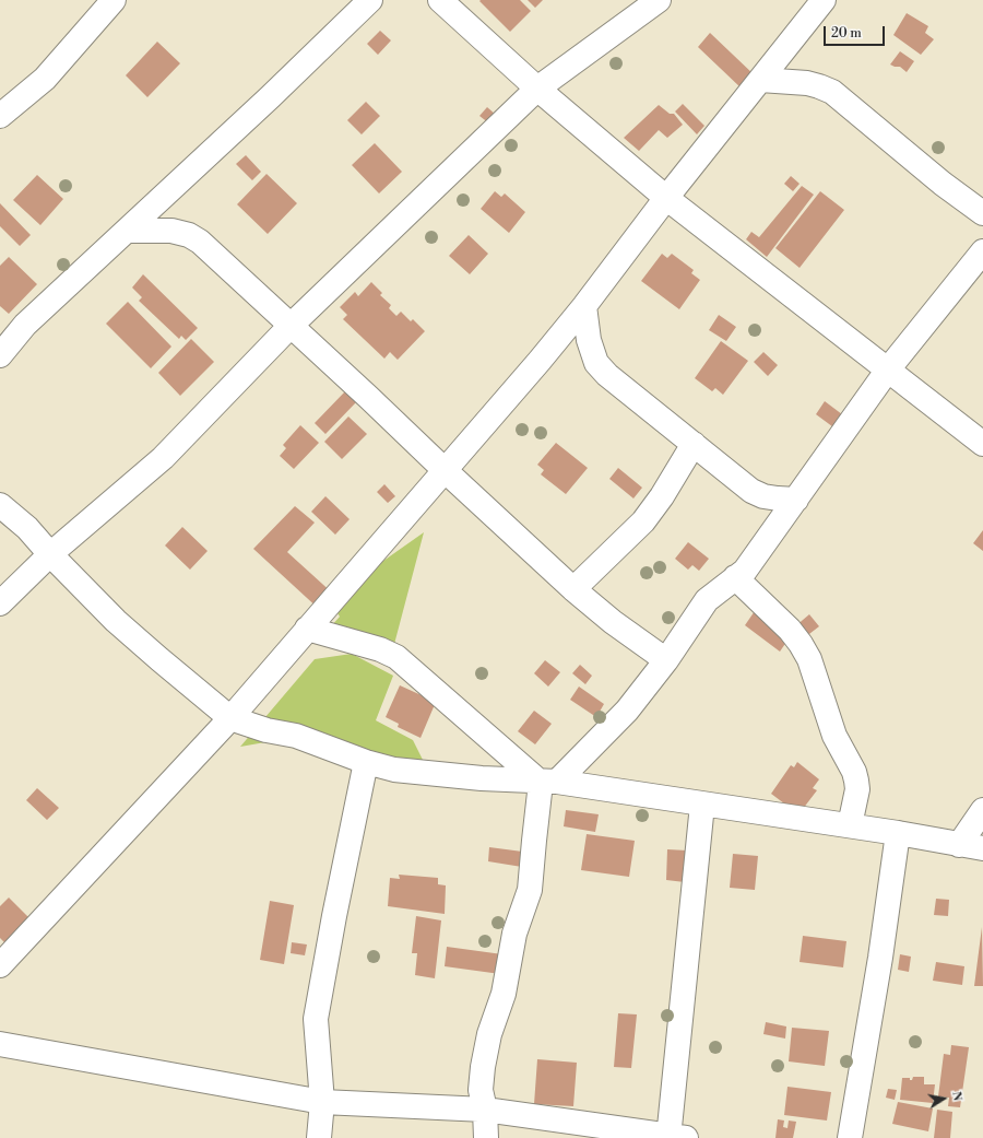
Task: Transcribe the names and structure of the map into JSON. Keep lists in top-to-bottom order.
{
  "scale_bar": "20 m",
  "north": "right"
}
